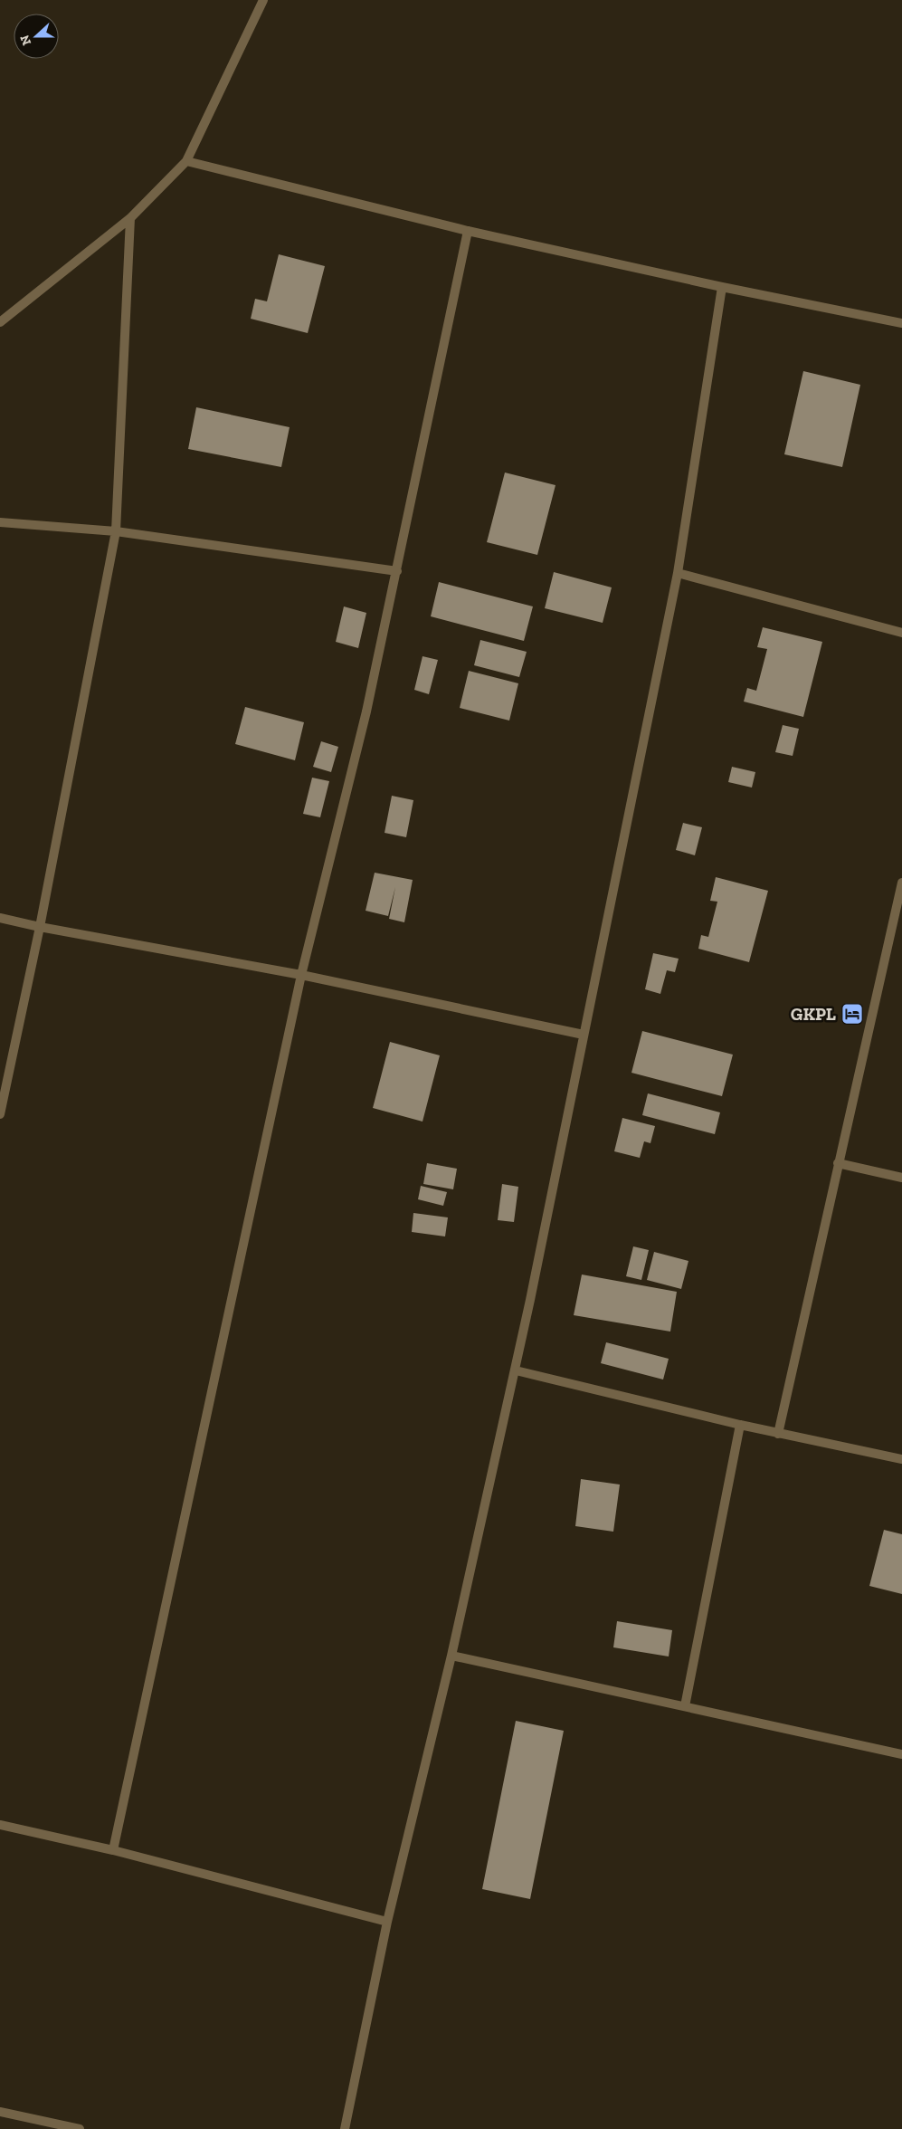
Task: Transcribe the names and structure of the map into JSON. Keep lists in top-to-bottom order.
{
  "places": {
    "hotel": ["GKPL"]
  },
  "north": "left"
}
